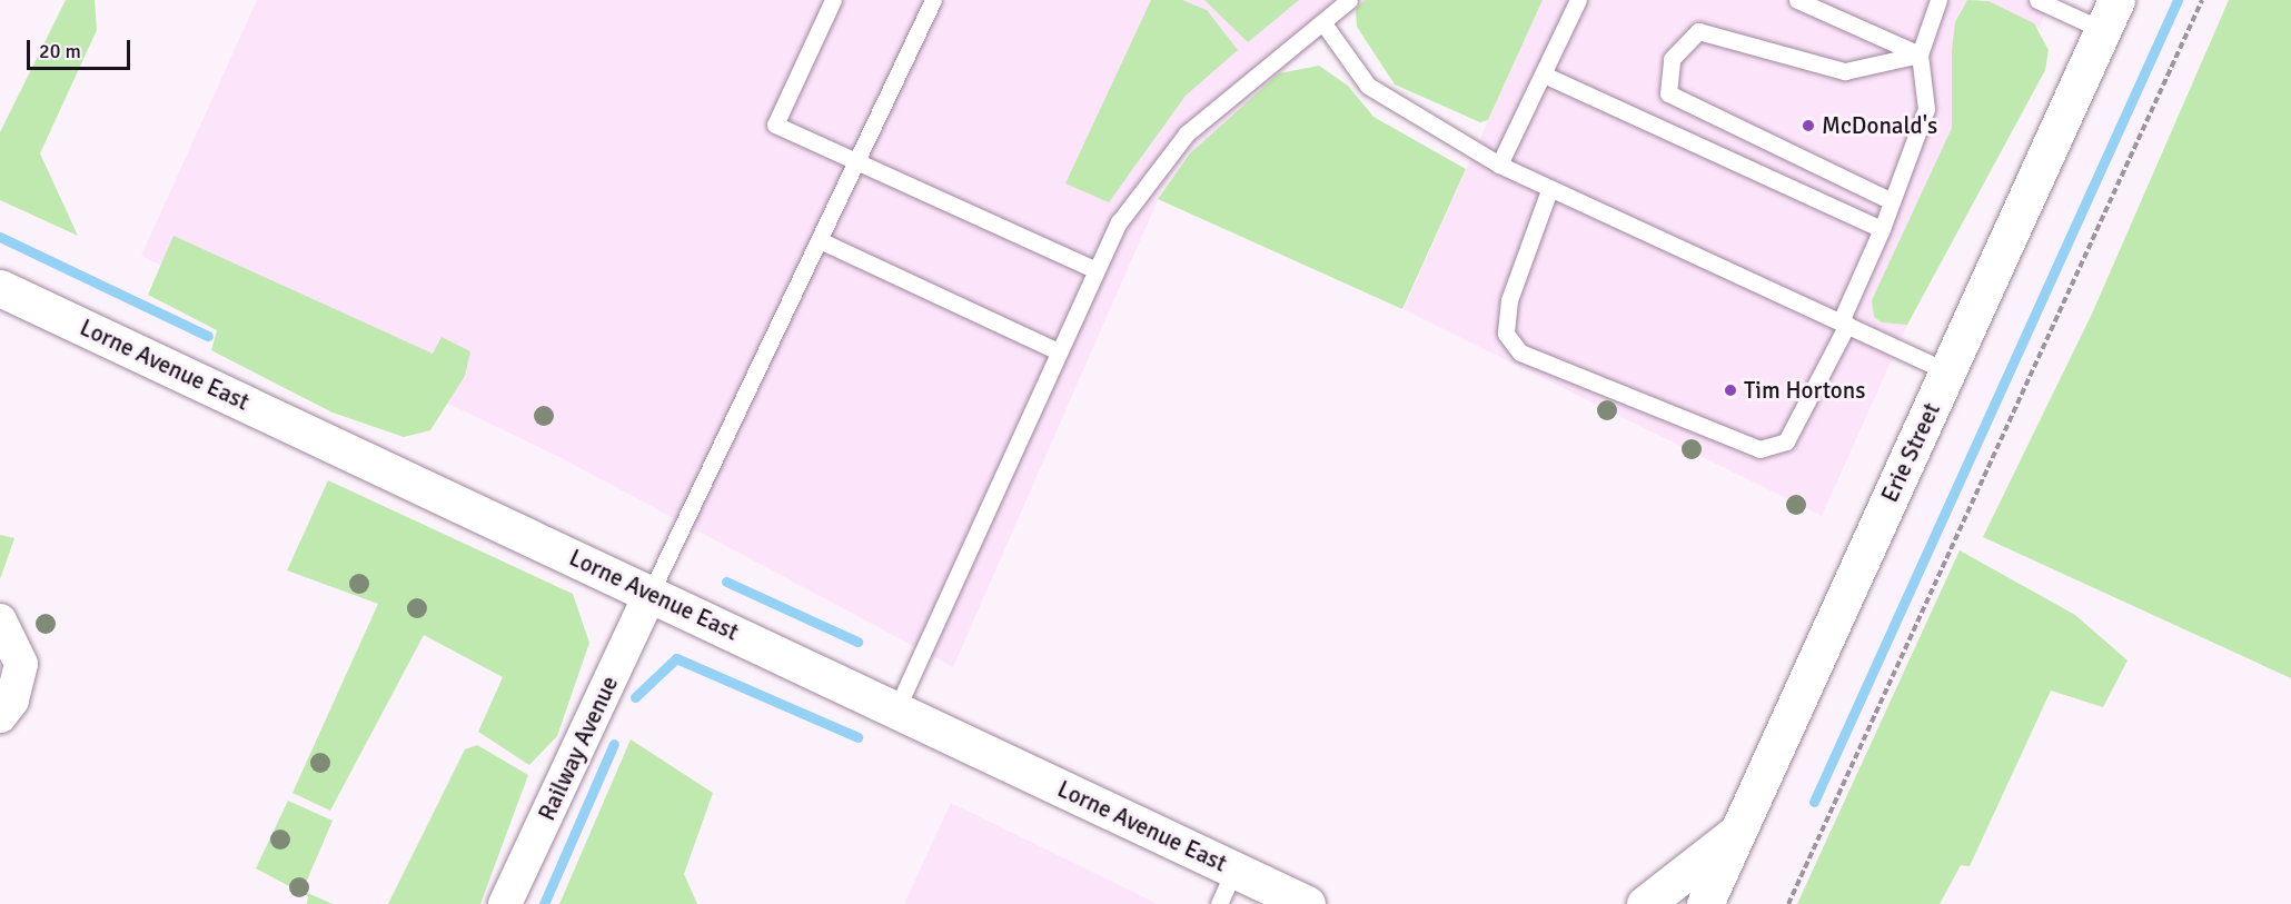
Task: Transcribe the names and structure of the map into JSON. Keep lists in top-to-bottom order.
{
  "streets": {
    "main road": ["Lorne Avenue East", "Erie Street"],
    "street": ["Railway Avenue"]
  },
  "crossings": [
    ["Lorne Avenue East", "Railway Avenue"]
  ],
  "places": ["McDonald's", "Tim Hortons"],
  "scale_bar": "20 m"
}
